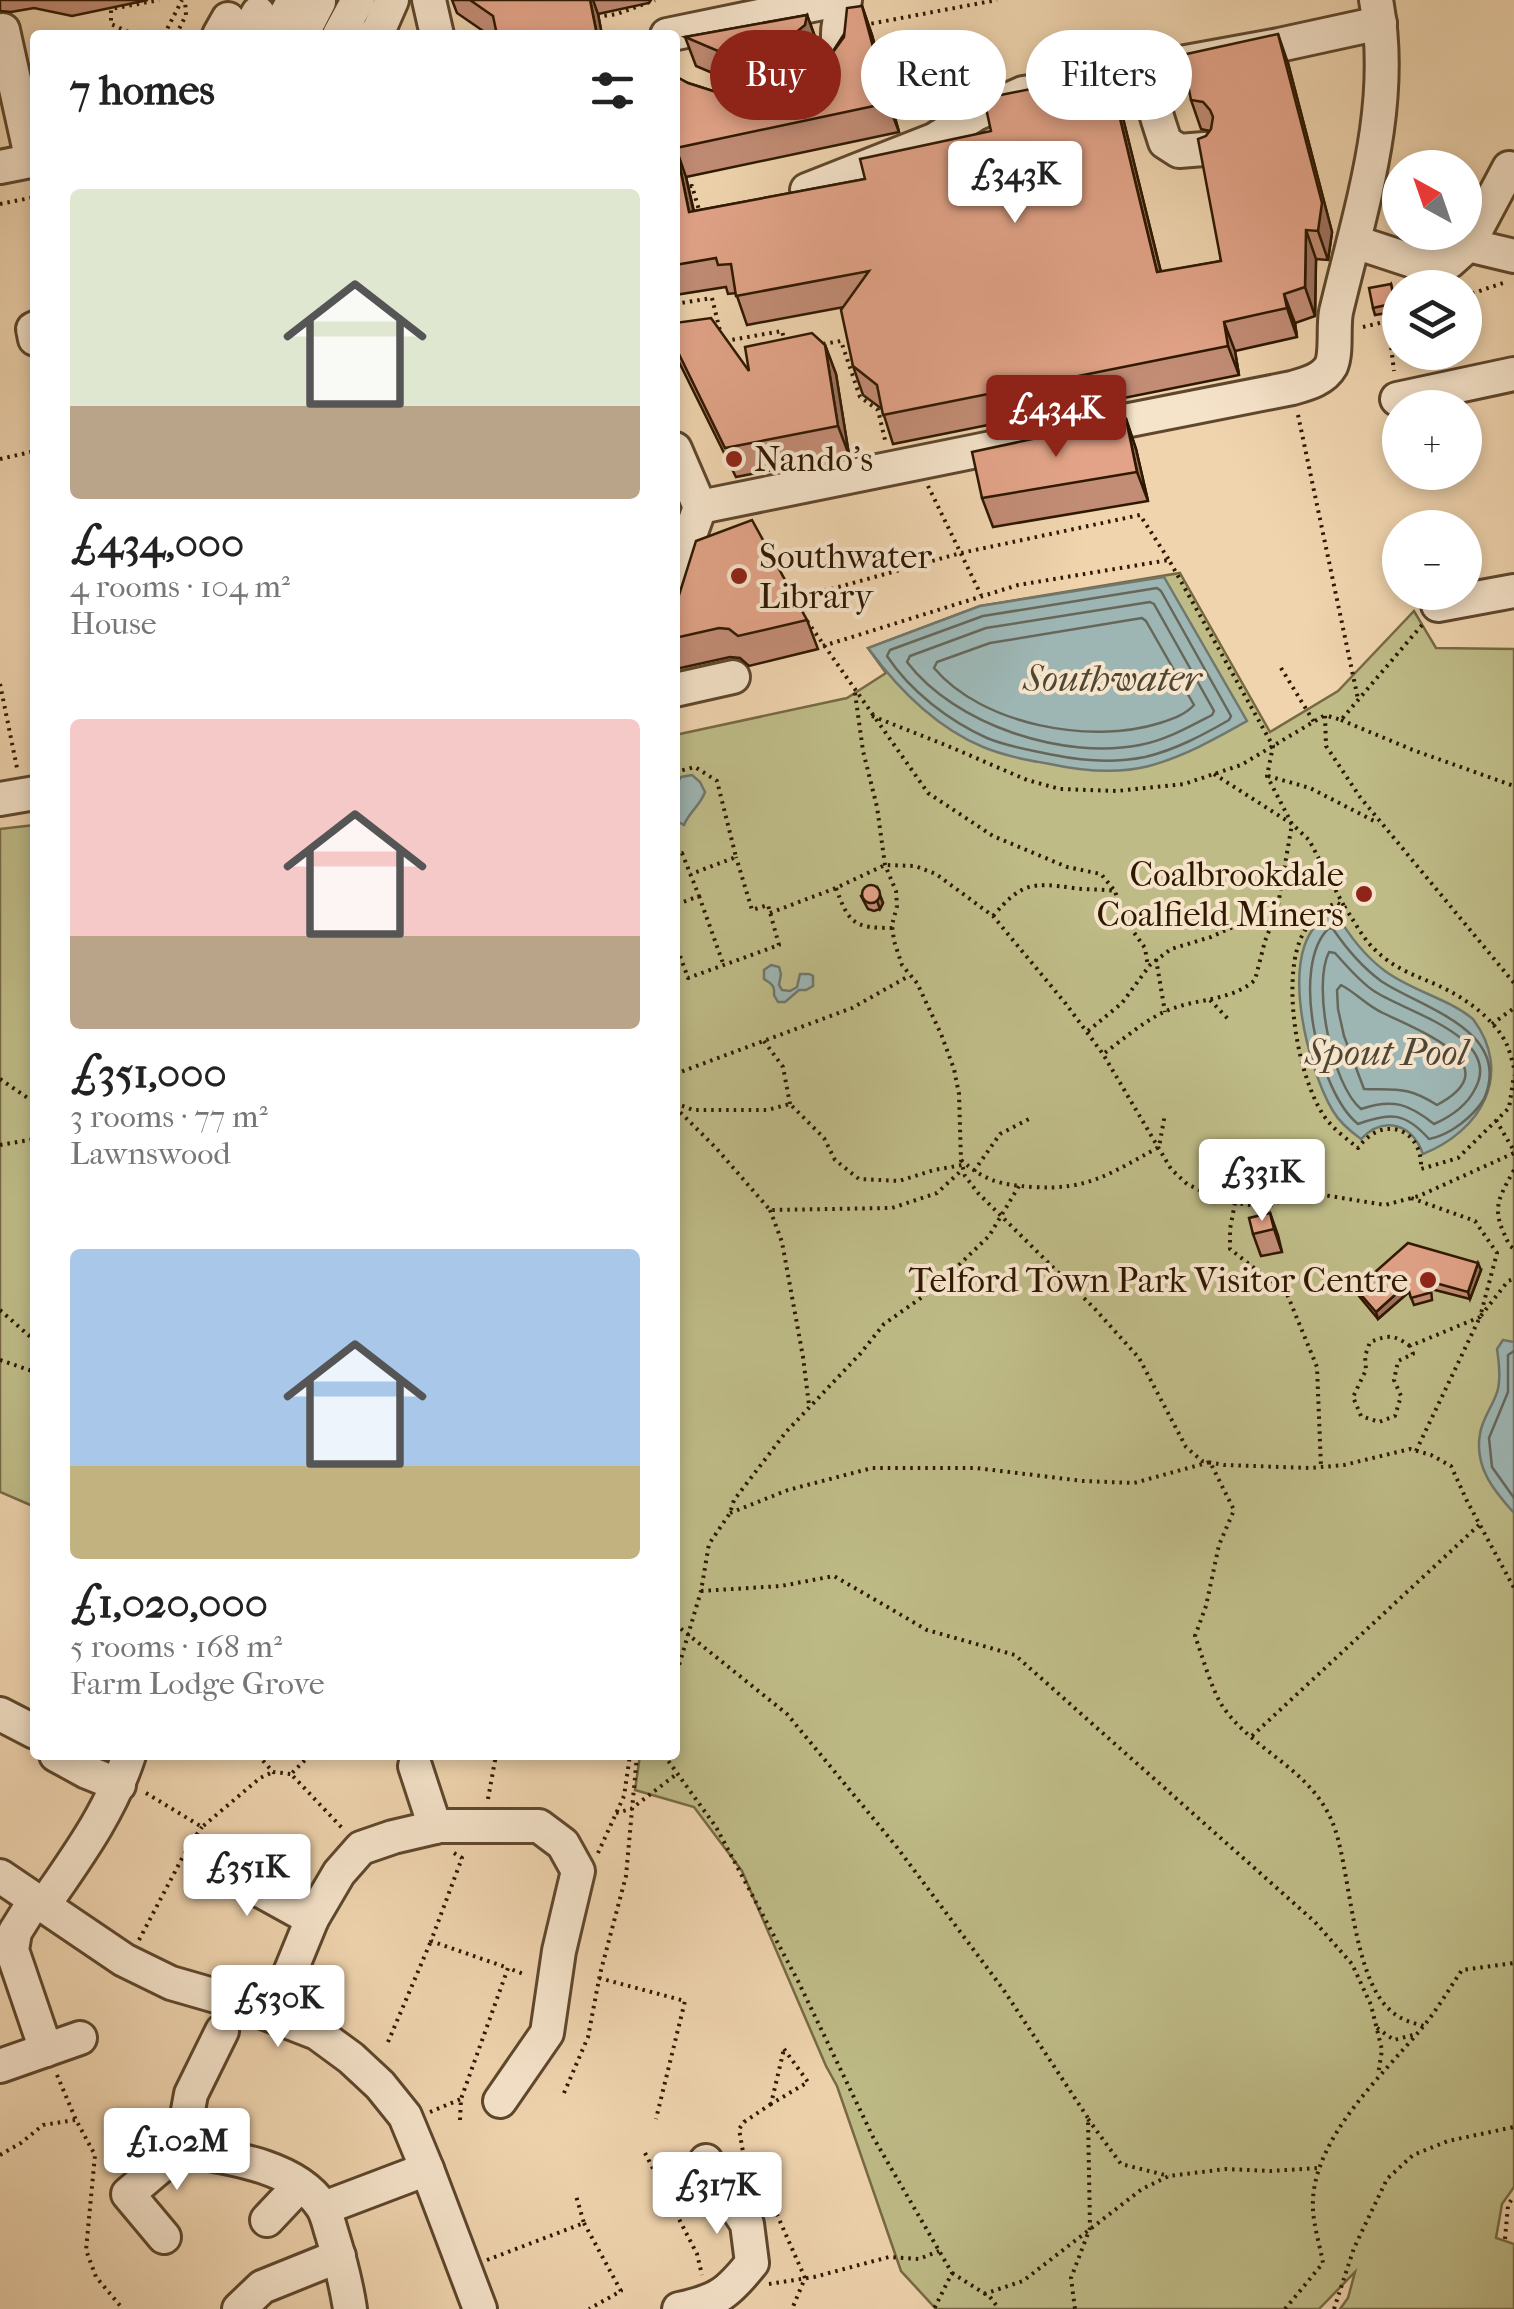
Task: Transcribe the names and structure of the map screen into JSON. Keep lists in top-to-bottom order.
{
  "water": ["Southwater", "Spout Pool"],
  "places": [
    "Nando's",
    "Southwater Library",
    "Coalbrookdale Coalfield Miners",
    "Telford Town Park Visitor Centre"
  ],
  "north": "top left",
  "page": {
    "chip": ["Buy", "Rent", "Filters"],
    "heading": "7 homes",
    "price": [
      "£343K",
      "£434K",
      "£331K",
      "£351K",
      "£530K",
      "£1.02M",
      "£317K"
    ],
    "map_buttons": ["+", "−"],
    "list": [
      {
        "name": "£434,000",
        "note": "4 rooms · 104 m² · House"
      },
      {
        "name": "£351,000",
        "note": "3 rooms · 77 m² · Lawnswood"
      },
      {
        "name": "£1,020,000",
        "note": "5 rooms · 168 m² · Farm Lodge Grove"
      }
    ]
  }
}
